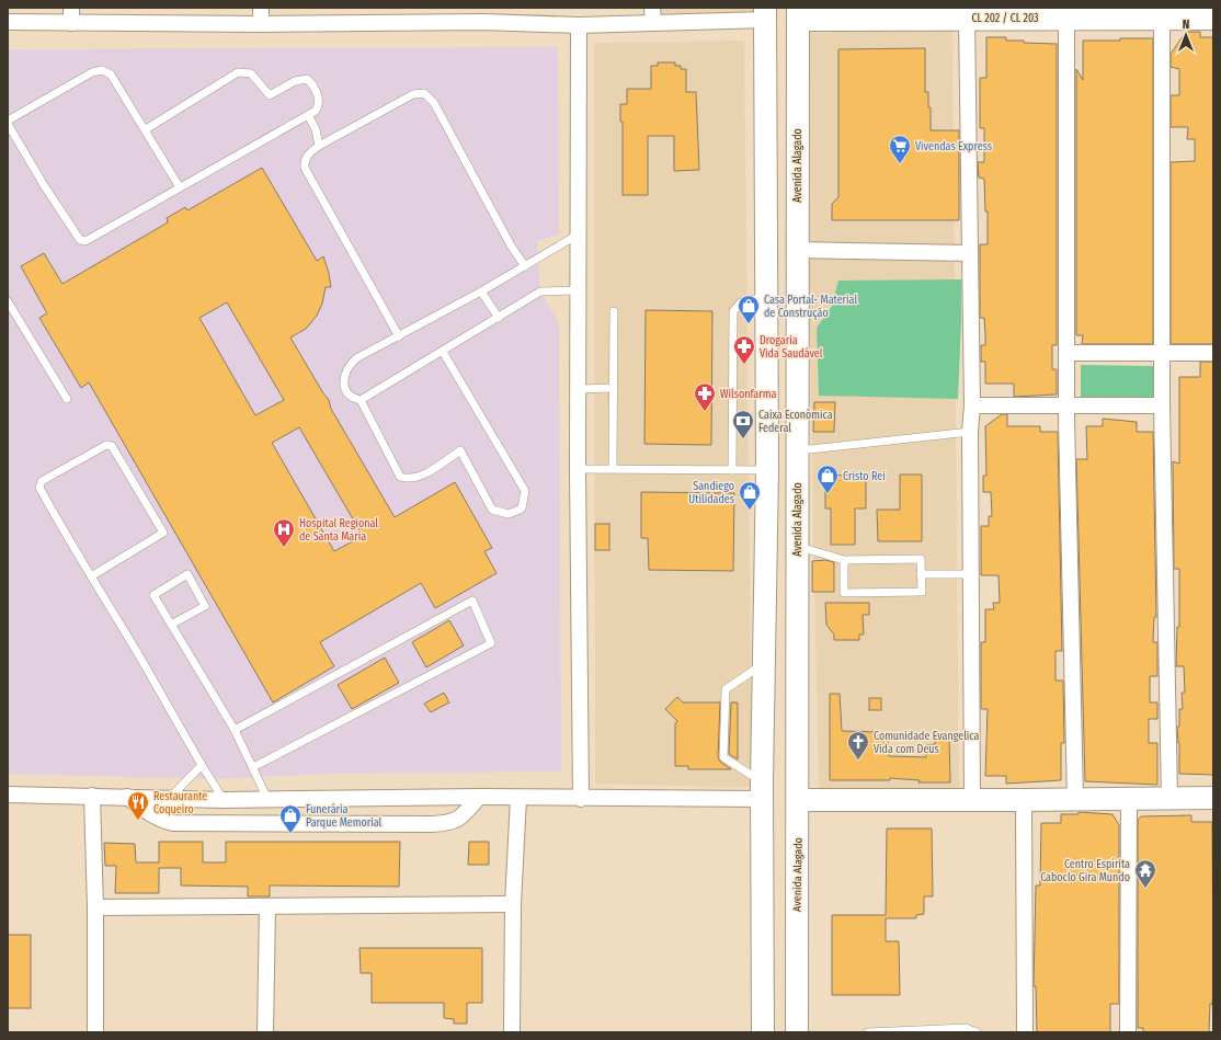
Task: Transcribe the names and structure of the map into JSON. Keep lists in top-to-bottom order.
{
  "streets": {
    "main road": ["CL 202 / CL 203", "Avenida Alagado"]
  },
  "crossings": [
    ["CL 202 / CL 203", "Avenida Alagado"]
  ],
  "places": {
    "supermarket": ["Vivendas Express"],
    "shop": [
      "Casa Portal- Material de Construção",
      "Cristo Rei",
      "Sandiego Utilidades",
      "Funerária Parque Memorial"
    ],
    "pharmacy": ["Drogaria Vida Saudável", "Wilsonfarma"],
    "bank": ["Caixa Econômica Federal"],
    "hospital": ["Hospital Regional de Santa Maria"],
    "church": ["Comunidade Evangelica Vida com Deus"],
    "restaurant": ["Restaurante Coqueiro"],
    "temple": ["Centro Espírita Caboclo Gira Mundo"]
  },
  "north": "top"
}
